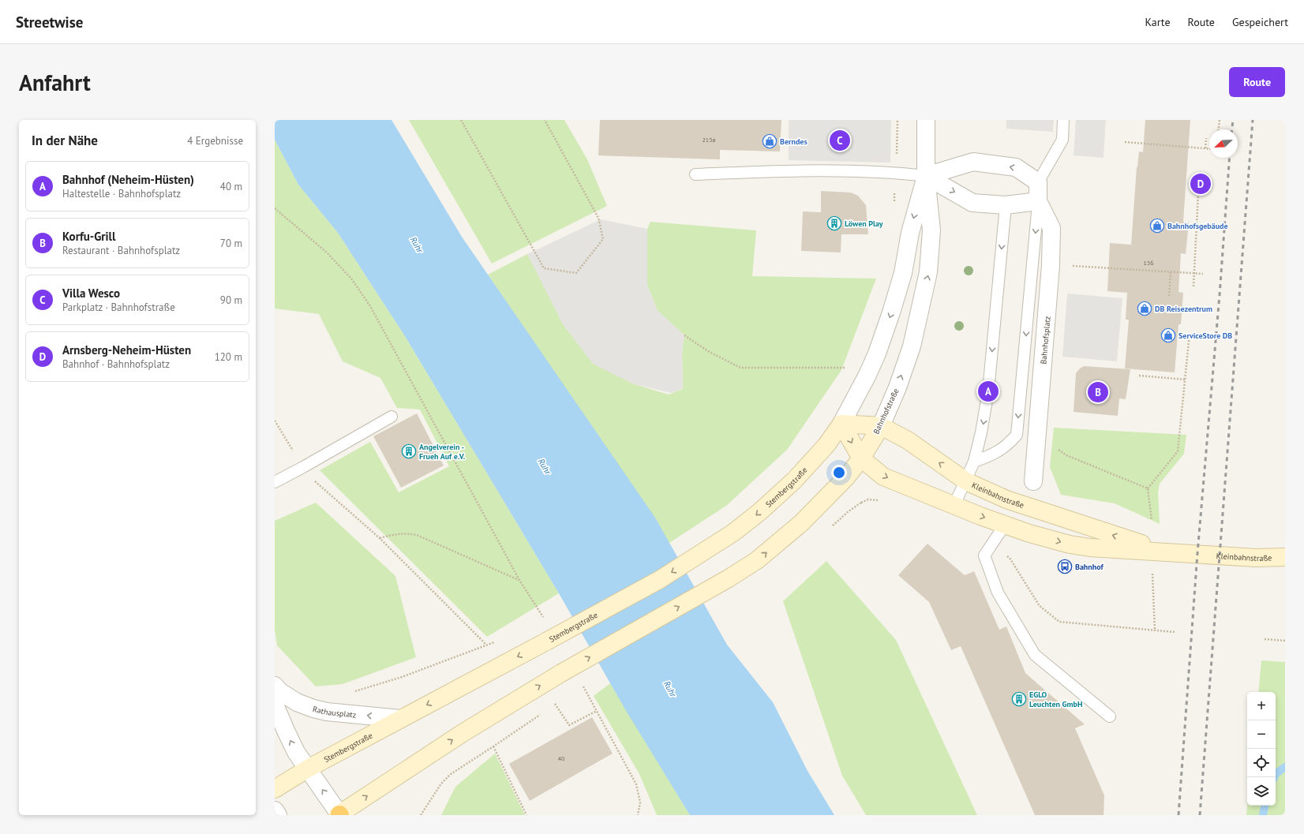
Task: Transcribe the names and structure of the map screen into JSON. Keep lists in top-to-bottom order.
{
  "streets": {
    "main road": ["Bahnhofstraße", "Stembergstraße", "Kleinbahnstraße"],
    "street": ["Bahnhofsplatz", "Rathausplatz"]
  },
  "crossings": [
    ["Bahnhofstraße", "Stembergstraße"],
    ["Bahnhofstraße", "Kleinbahnstraße"],
    ["Stembergstraße", "Kleinbahnstraße"],
    ["Stembergstraße", "Rathausplatz"]
  ],
  "one_way": ["Rathausplatz"],
  "water": ["Ruhr"],
  "places": {
    "shop": [
      "Berndes",
      "Bahnhofsgebäude",
      "DB Reisezentrum",
      "ServiceStore DB"
    ],
    "building": ["Löwen Play", "Angelverein - Frueh Auf e.V.", "EGLO Leuchten GmbH"],
    "bus stop": ["Bahnhof"]
  },
  "house_numbers": ["215a", "136", "40"],
  "north": "bottom left",
  "page": {
    "header": "Streetwise",
    "nav": ["Karte", "Route", "Gespeichert"],
    "buttons": "Route",
    "title": "Anfahrt",
    "heading": ["In der Nähe", "4 Ergebnisse"],
    "pins": [
      "C",
      "D",
      "A",
      "B"
    ],
    "list": [
      {
        "mark": "A",
        "name": "Bahnhof (Neheim-Hüsten)",
        "note": "Haltestelle · Bahnhofsplatz",
        "value": "40 m"
      },
      {
        "mark": "B",
        "name": "Korfu-Grill",
        "note": "Restaurant · Bahnhofsplatz",
        "value": "70 m"
      },
      {
        "mark": "C",
        "name": "Villa Wesco",
        "note": "Parkplatz · Bahnhofstraße",
        "value": "90 m"
      },
      {
        "mark": "D",
        "name": "Arnsberg-Neheim-Hüsten",
        "note": "Bahnhof · Bahnhofsplatz",
        "value": "120 m"
      }
    ],
    "map_buttons": ["+", "−"]
  }
}
